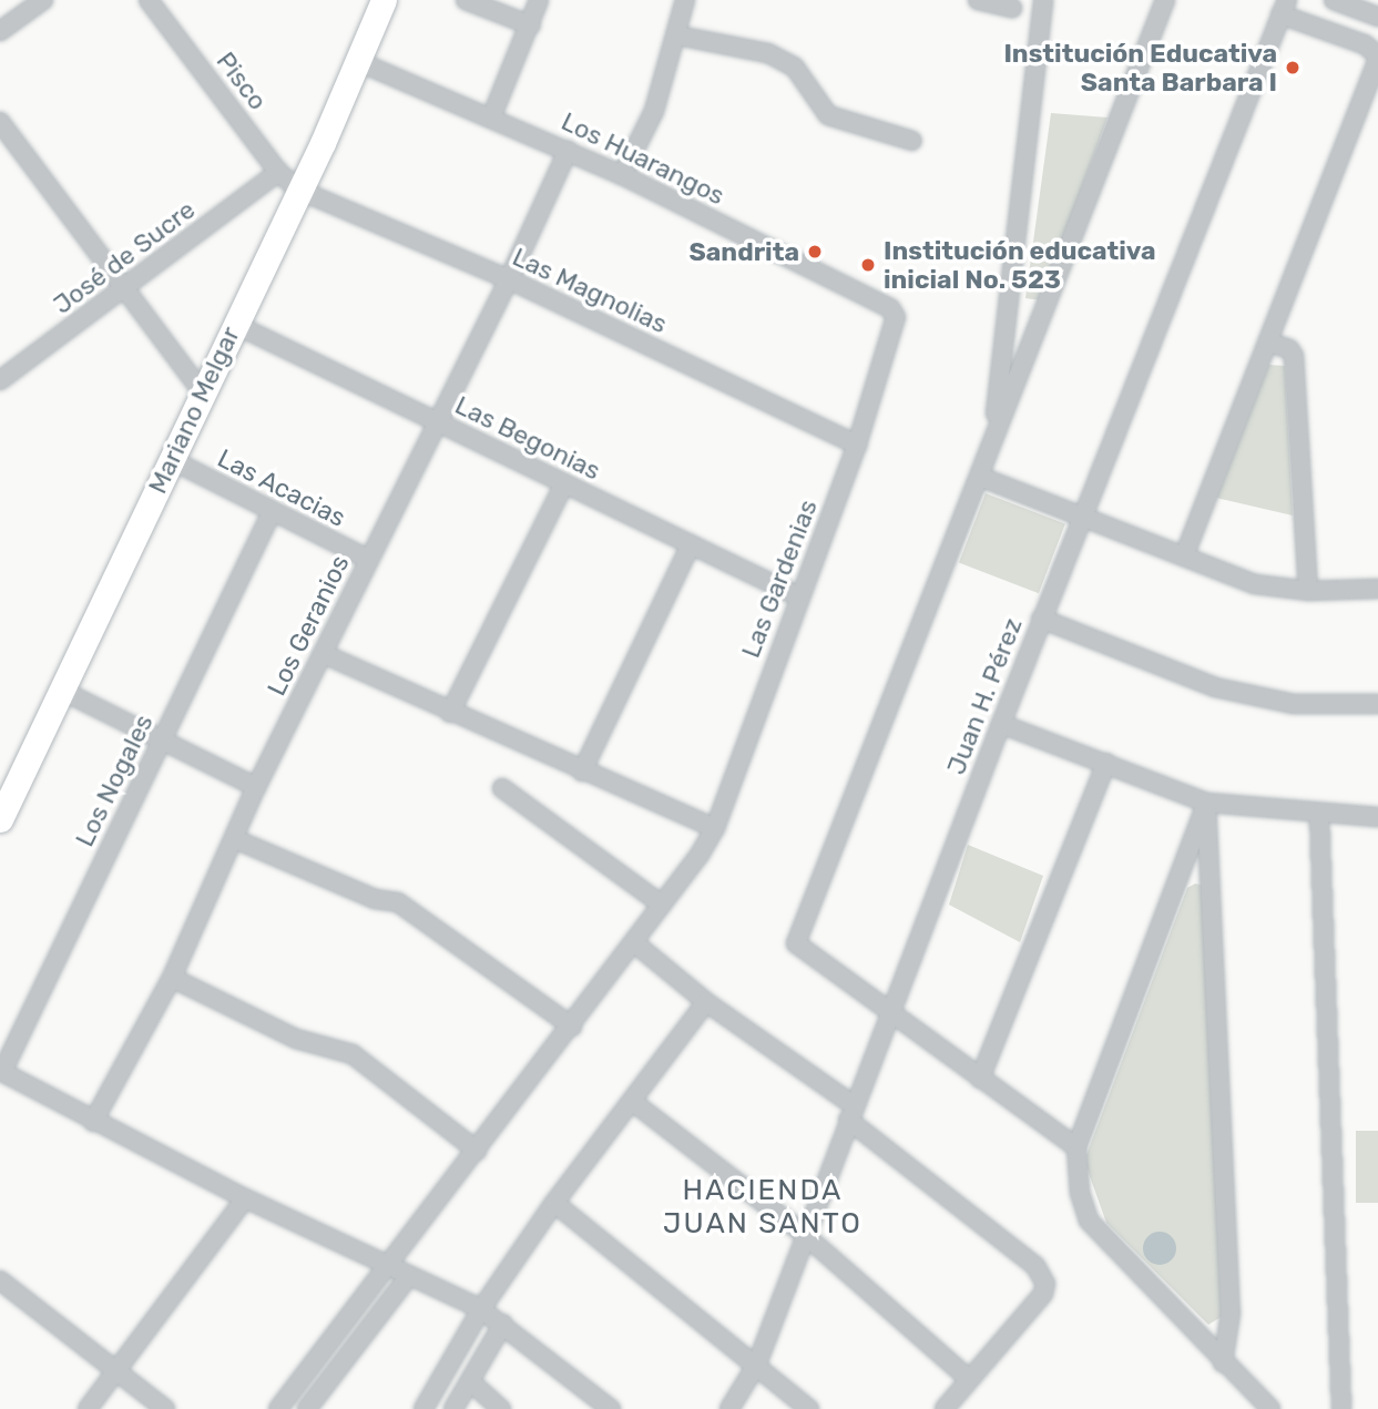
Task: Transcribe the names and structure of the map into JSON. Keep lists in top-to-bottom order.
{
  "streets": {
    "main road": ["Mariano Melgar"],
    "street": [
      "Pisco",
      "Los Huarangos",
      "José de Sucre",
      "Las Magnolias",
      "Las Begonias",
      "Las Acacias",
      "Las Gardenias",
      "Los Geranios",
      "Juan H. Pérez",
      "Los Nogales"
    ]
  },
  "crossings": [
    ["Pisco", "José de Sucre"],
    ["Pisco", "Las Magnolias"],
    ["Pisco", "Mariano Melgar"],
    ["Los Huarangos", "Mariano Melgar"],
    ["Los Huarangos", "Las Gardenias"],
    ["Los Huarangos", "Los Geranios"],
    ["Las Magnolias", "Mariano Melgar"],
    ["Las Magnolias", "Las Gardenias"],
    ["Las Magnolias", "Los Geranios"],
    ["Mariano Melgar", "Las Begonias"],
    ["Mariano Melgar", "Las Acacias"],
    ["Las Begonias", "Las Gardenias"],
    ["Las Begonias", "Los Geranios"],
    ["Las Acacias", "Los Geranios"],
    ["Las Acacias", "Los Nogales"]
  ],
  "districts": ["HACIENDA JUAN SANTO"],
  "places": ["Institución Educativa Santa Barbara I", "Sandrita", "Institución educativa inicial No. 523"]
}
